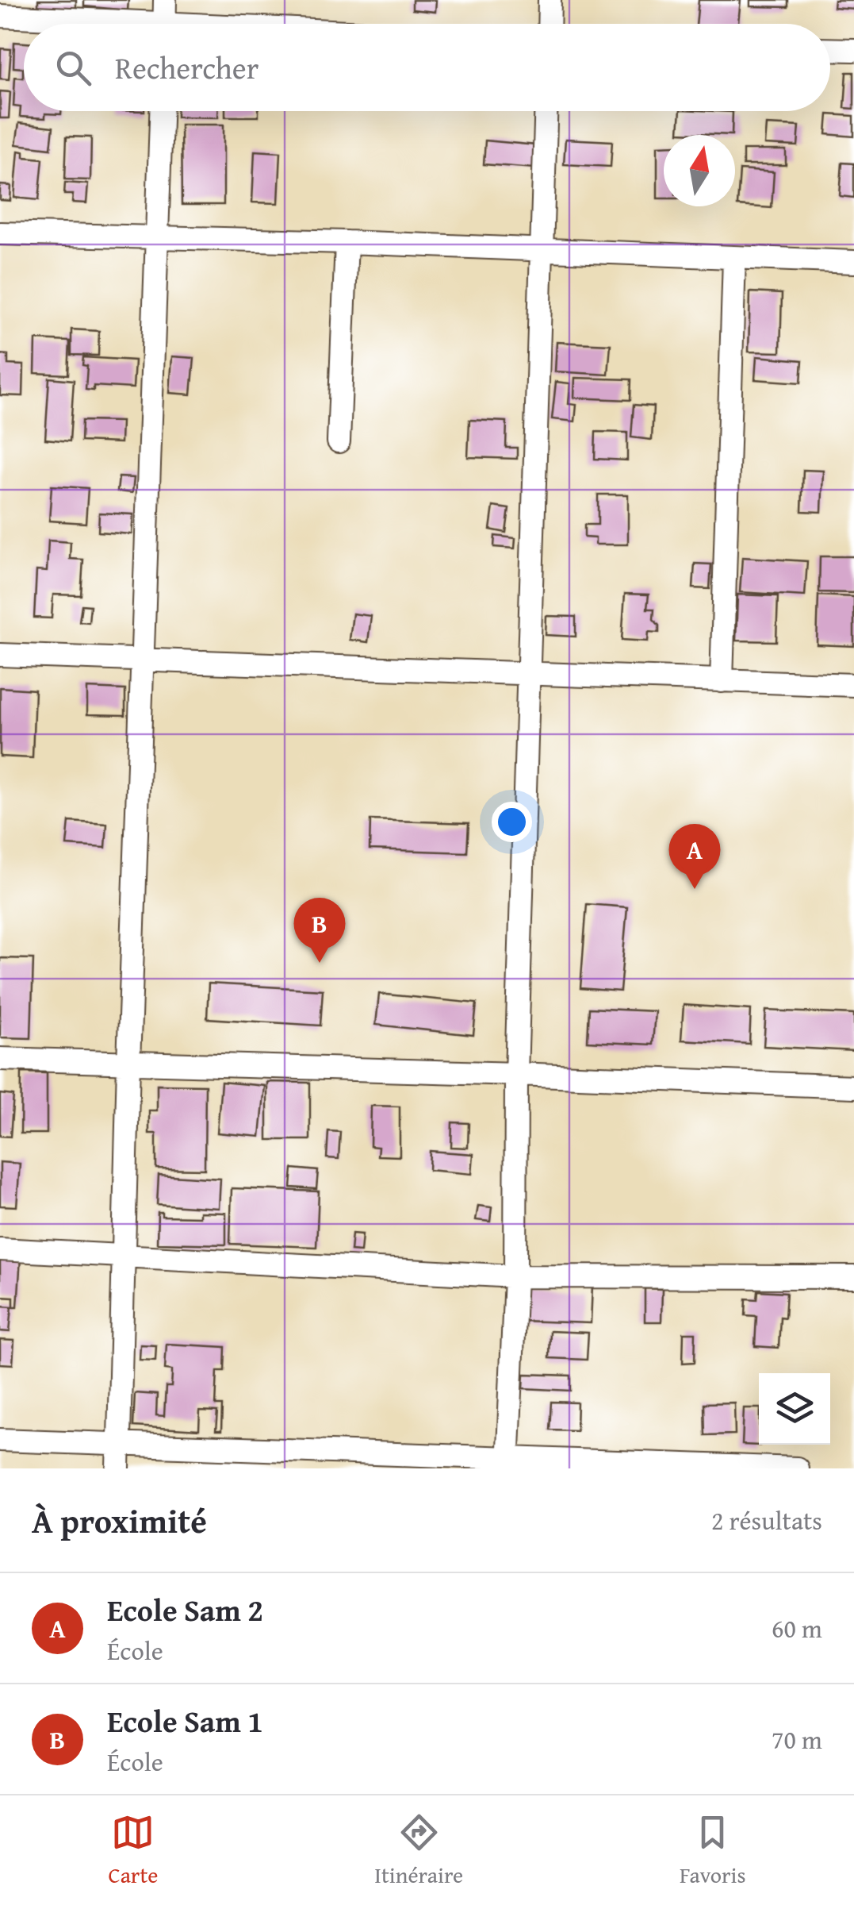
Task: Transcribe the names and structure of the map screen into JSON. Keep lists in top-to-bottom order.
{
  "north": "top",
  "page": {
    "search": "Rechercher",
    "pins": ["A", "B"],
    "heading": ["À proximité", "2 résultats"],
    "list": [
      {
        "mark": "A",
        "name": "Ecole Sam 2",
        "note": "École",
        "value": "60 m"
      },
      {
        "mark": "B",
        "name": "Ecole Sam 1",
        "note": "École",
        "value": "70 m"
      }
    ],
    "nav": ["Carte", "Itinéraire", "Favoris"]
  }
}
